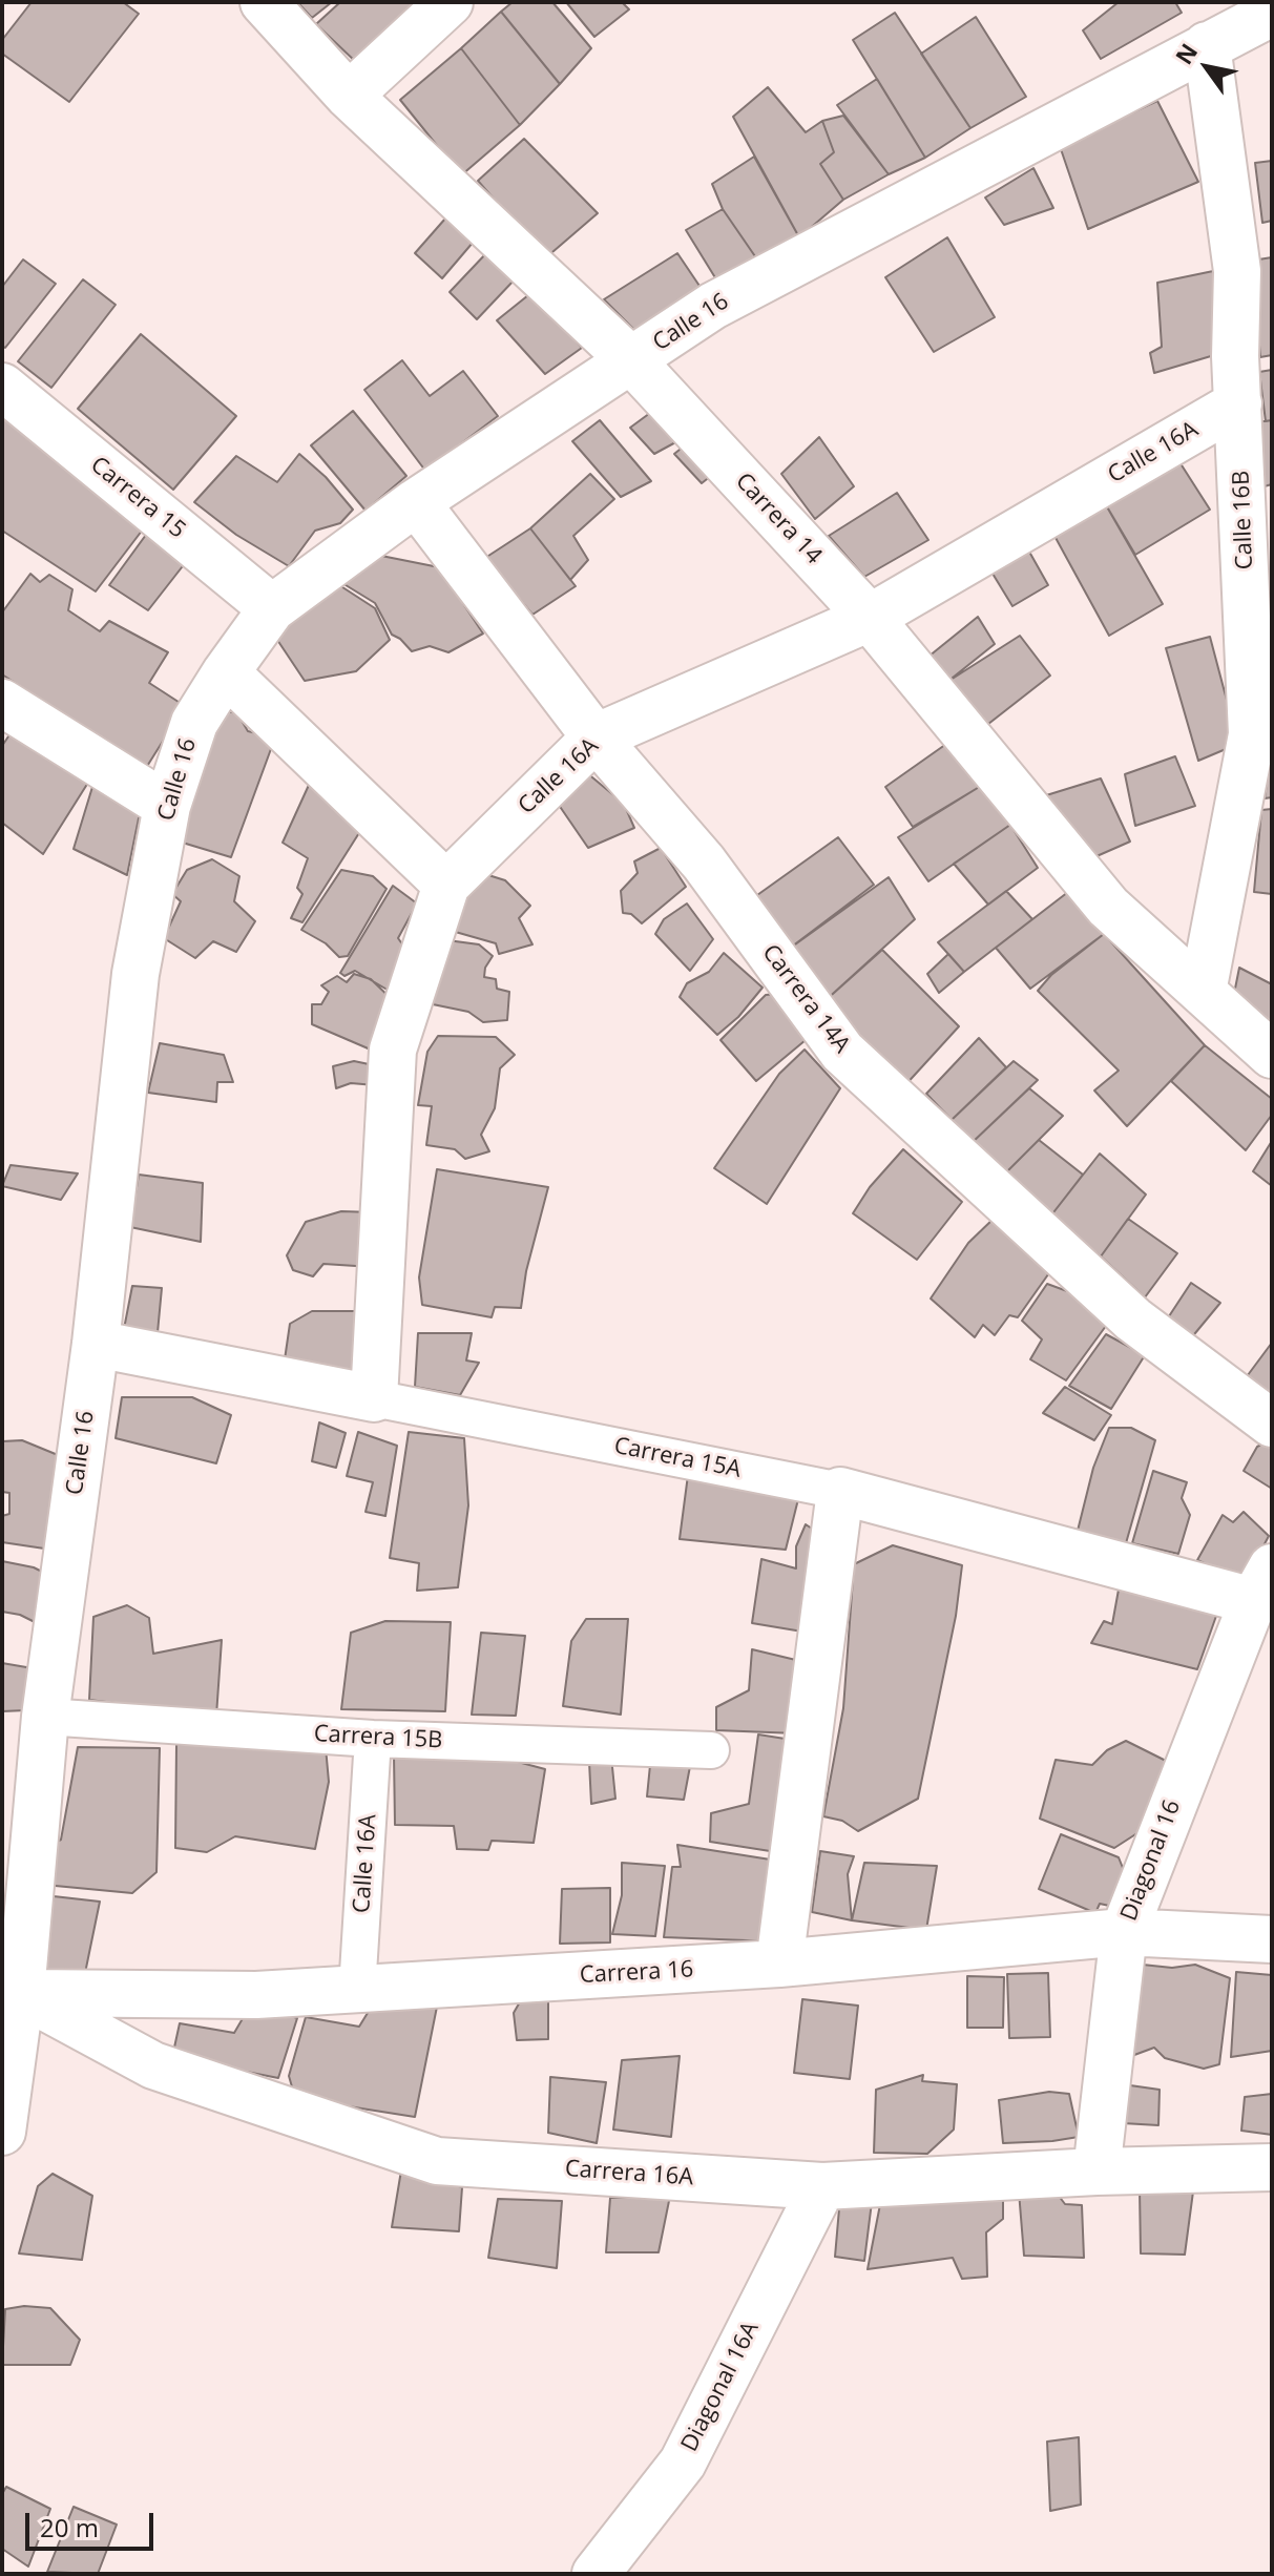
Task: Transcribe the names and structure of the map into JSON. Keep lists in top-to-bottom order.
{
  "streets": {
    "street": [
      "Calle 16",
      "Calle 16A",
      "Carrera 15",
      "Carrera 14",
      "Calle 16B",
      "Carrera 14A",
      "Carrera 15A",
      "Carrera 15B",
      "Diagonal 16",
      "Carrera 16",
      "Carrera 16A",
      "Diagonal 16A"
    ]
  },
  "crossings": [
    ["Calle 16", "Carrera 15"],
    ["Calle 16", "Carrera 14"],
    ["Calle 16", "Calle 16B"],
    ["Calle 16", "Carrera 14A"],
    ["Calle 16", "Carrera 15A"],
    ["Calle 16", "Carrera 15B"],
    ["Calle 16", "Carrera 16"],
    ["Calle 16", "Carrera 16A"],
    ["Calle 16A", "Carrera 14"],
    ["Calle 16A", "Calle 16B"],
    ["Calle 16A", "Carrera 14A"],
    ["Calle 16A", "Carrera 15A"],
    ["Calle 16A", "Carrera 15B"],
    ["Calle 16A", "Carrera 16"],
    ["Carrera 14", "Calle 16B"],
    ["Carrera 15A", "Diagonal 16"],
    ["Diagonal 16", "Carrera 16"],
    ["Diagonal 16", "Carrera 16A"],
    ["Carrera 16", "Carrera 16A"],
    ["Carrera 16A", "Diagonal 16A"]
  ],
  "scale_bar": "20 m",
  "north": "top left"
}
